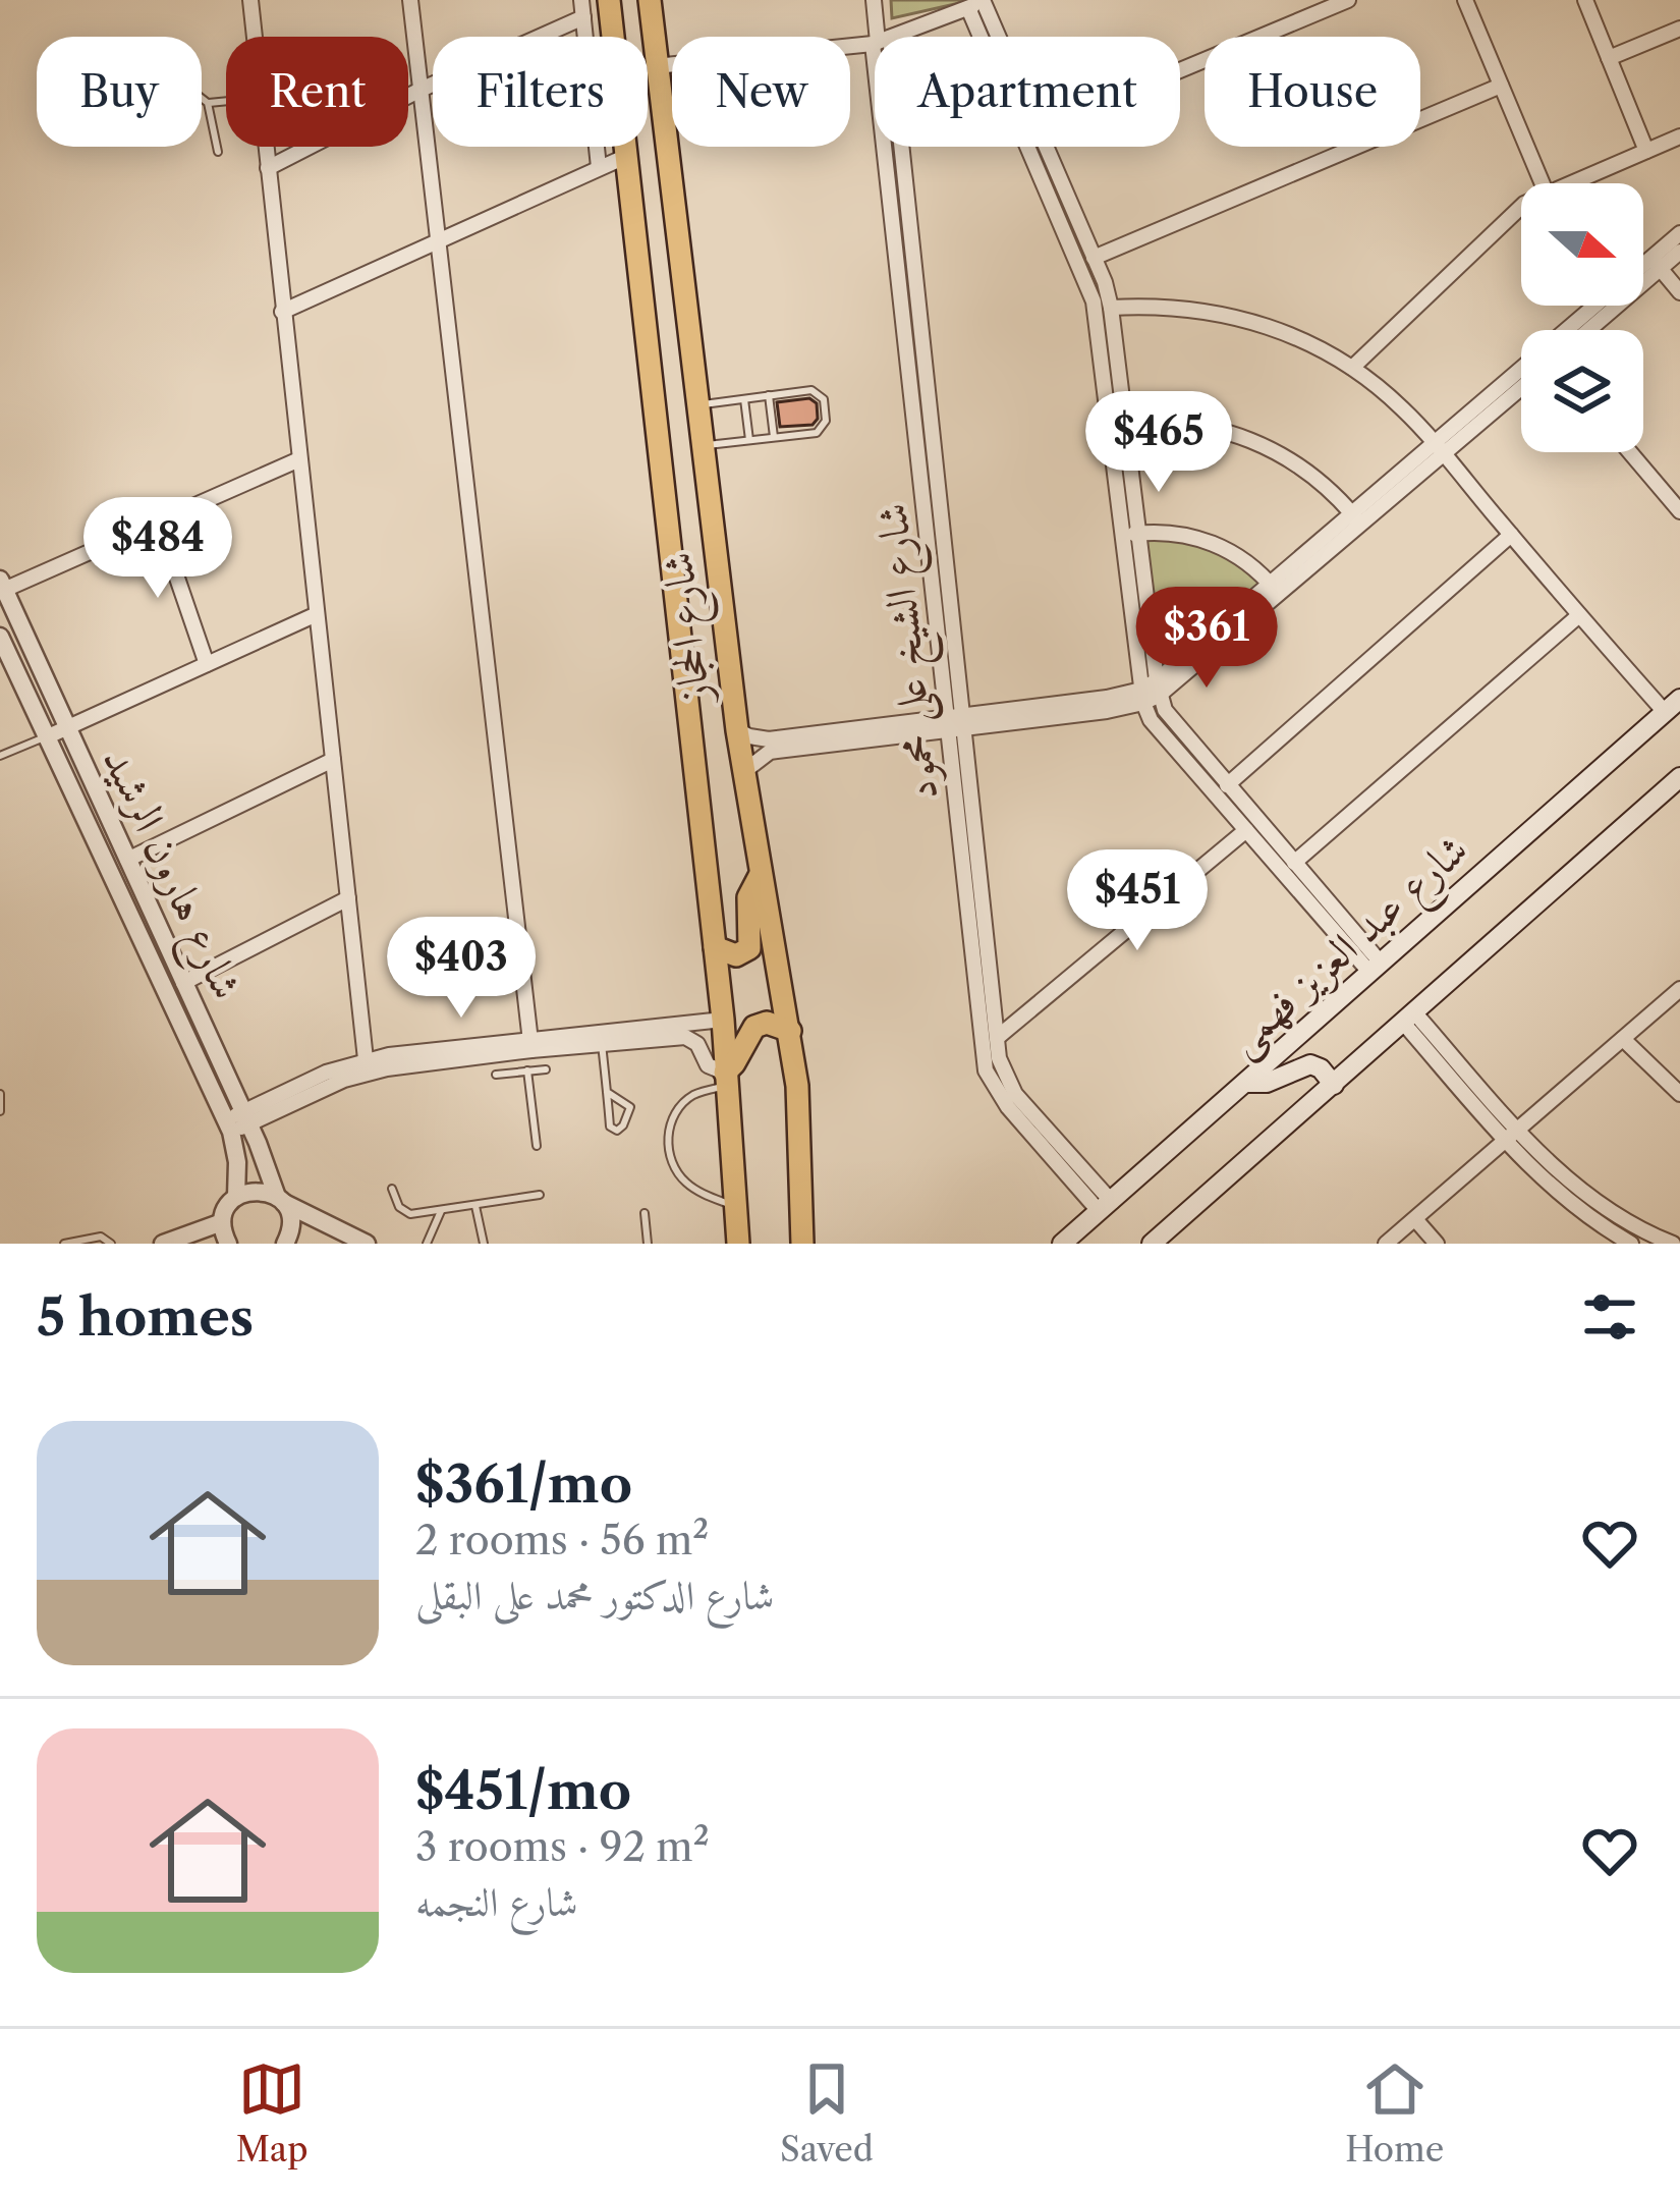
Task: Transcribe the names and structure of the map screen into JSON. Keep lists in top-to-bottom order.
{
  "streets": {
    "main road": ["شارع الحجاز", "شارع عبد العزيز فهمى"],
    "street": ["شارع الشيخ على محمود", "شارع هارون الرشيد"]
  },
  "crossings": [
    ["شارع الشيخ على محمود", "شارع عبد العزيز فهمى"]
  ],
  "north": "right",
  "page": {
    "chip": [
      "Buy",
      "Rent",
      "Filters",
      "New",
      "Apartment",
      "House"
    ],
    "price": [
      "$465",
      "$484",
      "$361",
      "$451",
      "$403"
    ],
    "heading": "5 homes",
    "list": [
      {
        "name": "$361/mo",
        "note": "2 rooms · 56 m² · شارع الدكتور محمد على البقلى"
      },
      {
        "name": "$451/mo",
        "note": "3 rooms · 92 m² · شارع النجمه"
      }
    ],
    "tabs": ["Map", "Saved", "Home"]
  }
}
